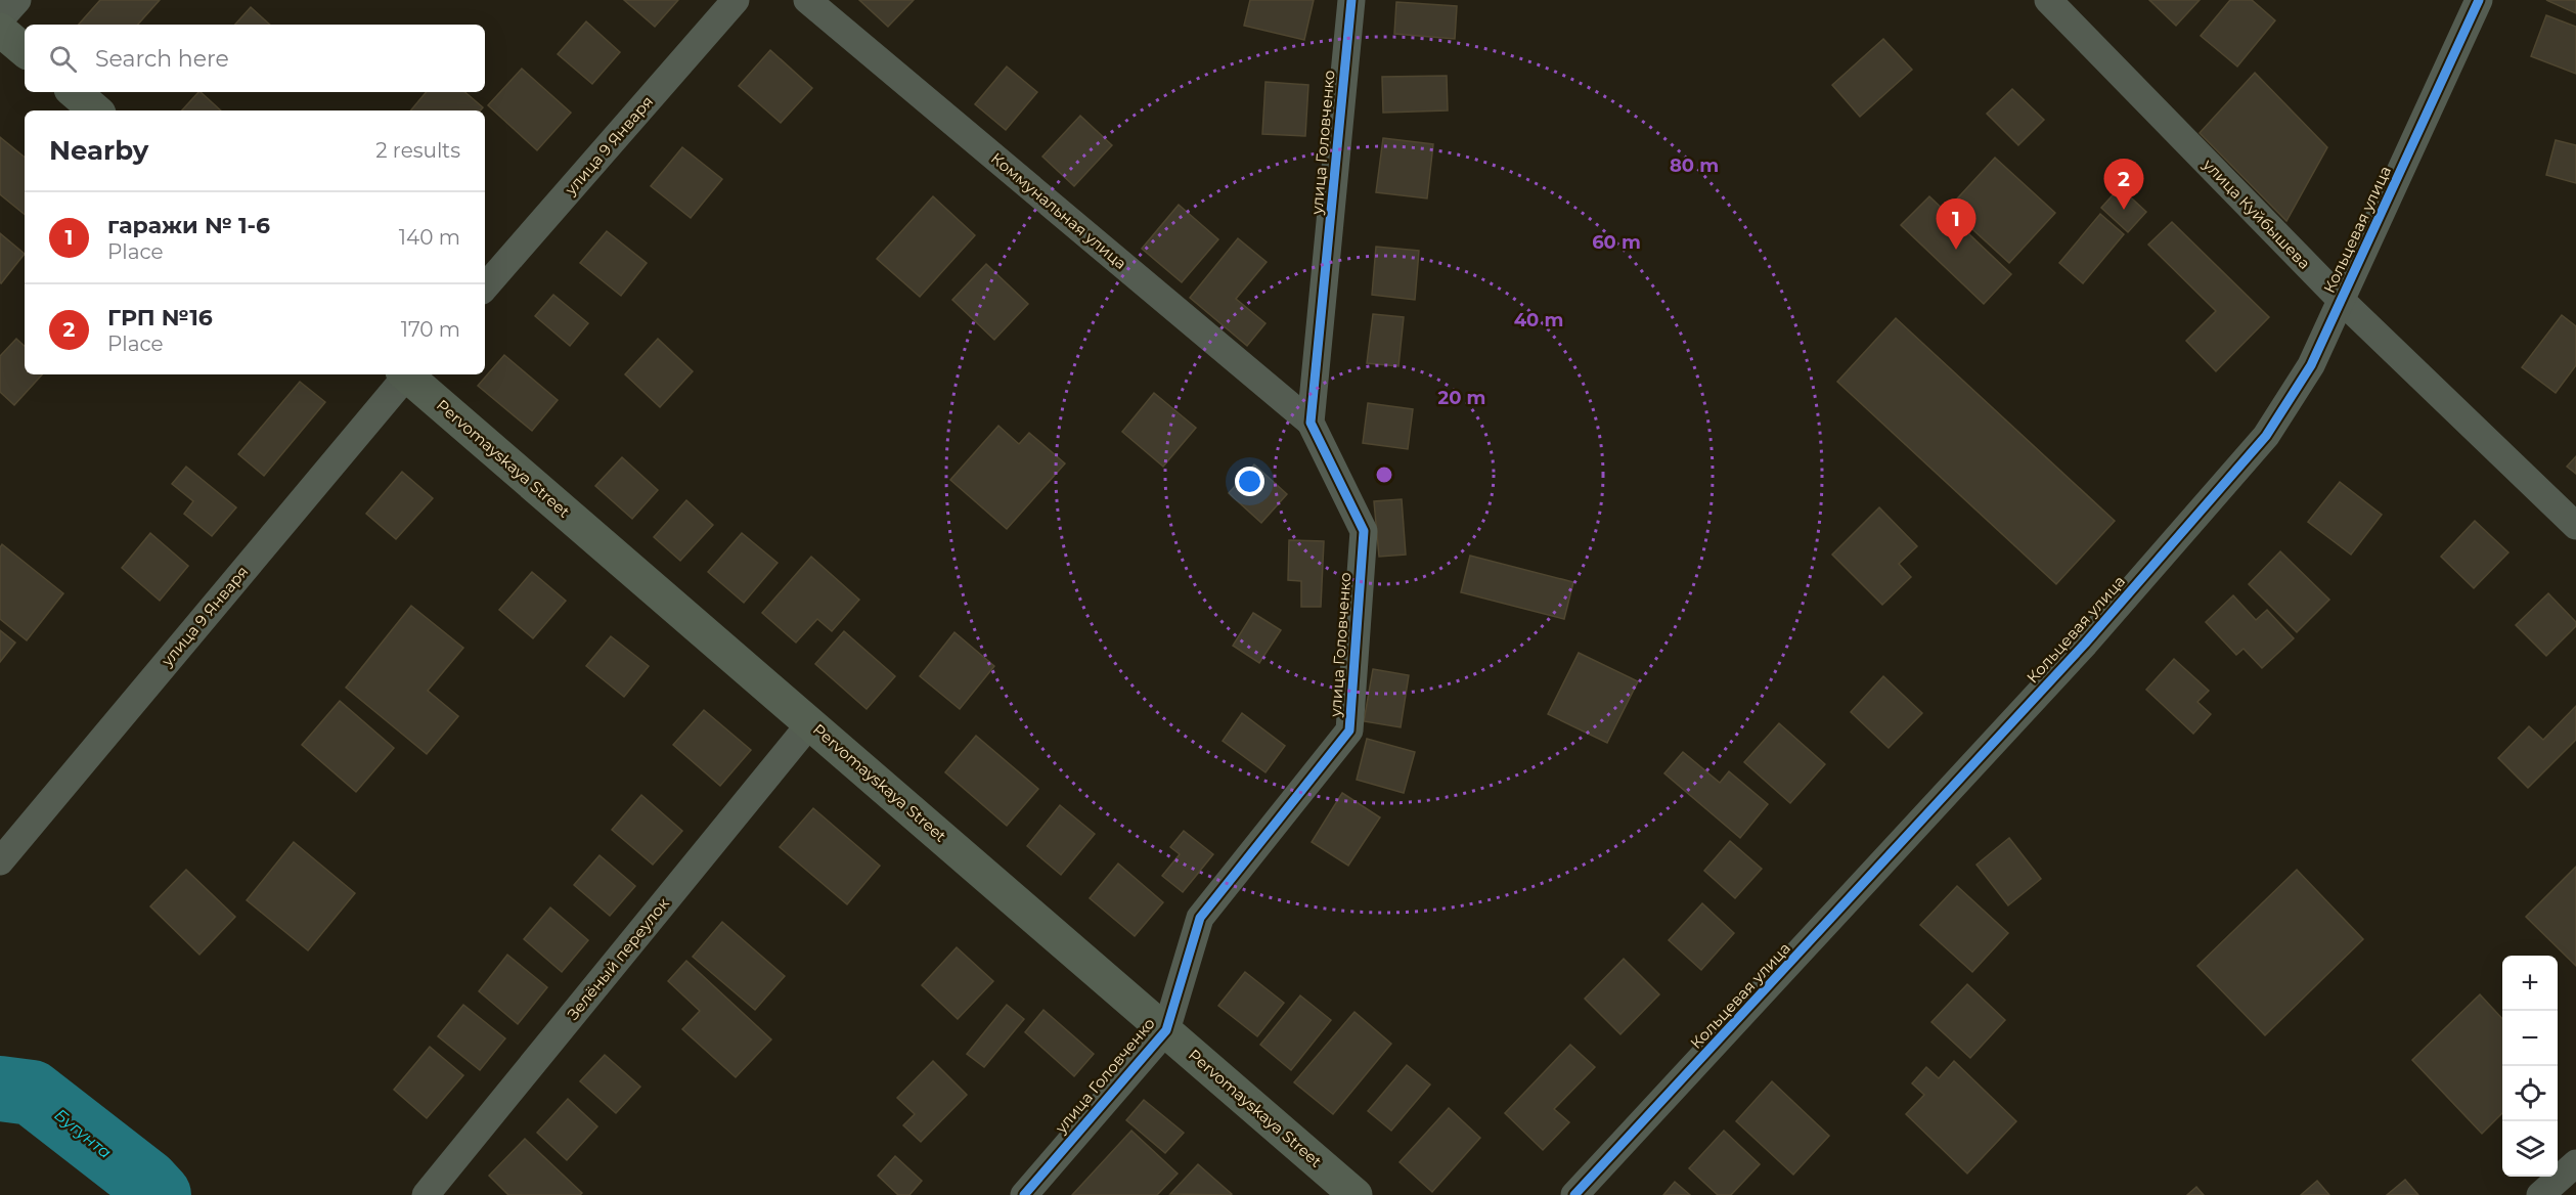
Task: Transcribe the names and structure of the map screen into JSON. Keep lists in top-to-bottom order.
{
  "streets": {
    "main road": ["Pervomayskaya Street"],
    "street": [
      "улица Головченко",
      "улица 9 Января",
      "Коммунальная улица",
      "улица Куйбышева",
      "Кольцевая улица",
      "Зелёный переулок"
    ]
  },
  "crossings": [
    ["улица Головченко", "Коммунальная улица"],
    ["улица Головченко", "Pervomayskaya Street"],
    ["улица Куйбышева", "Кольцевая улица"],
    ["Pervomayskaya Street", "Зелёный переулок"]
  ],
  "water": ["Бугунта"],
  "page": {
    "search": "Search here",
    "heading": ["Nearby", "2 results"],
    "pins": ["2", "1"],
    "list": [
      {
        "mark": "1",
        "name": "гаражи № 1-6",
        "note": "Place",
        "value": "140 m"
      },
      {
        "mark": "2",
        "name": "ГРП №16",
        "note": "Place",
        "value": "170 m"
      }
    ],
    "map_buttons": ["+", "−"]
  },
  "rings": [
    "80 m",
    "60 m",
    "40 m",
    "20 m"
  ]
}
